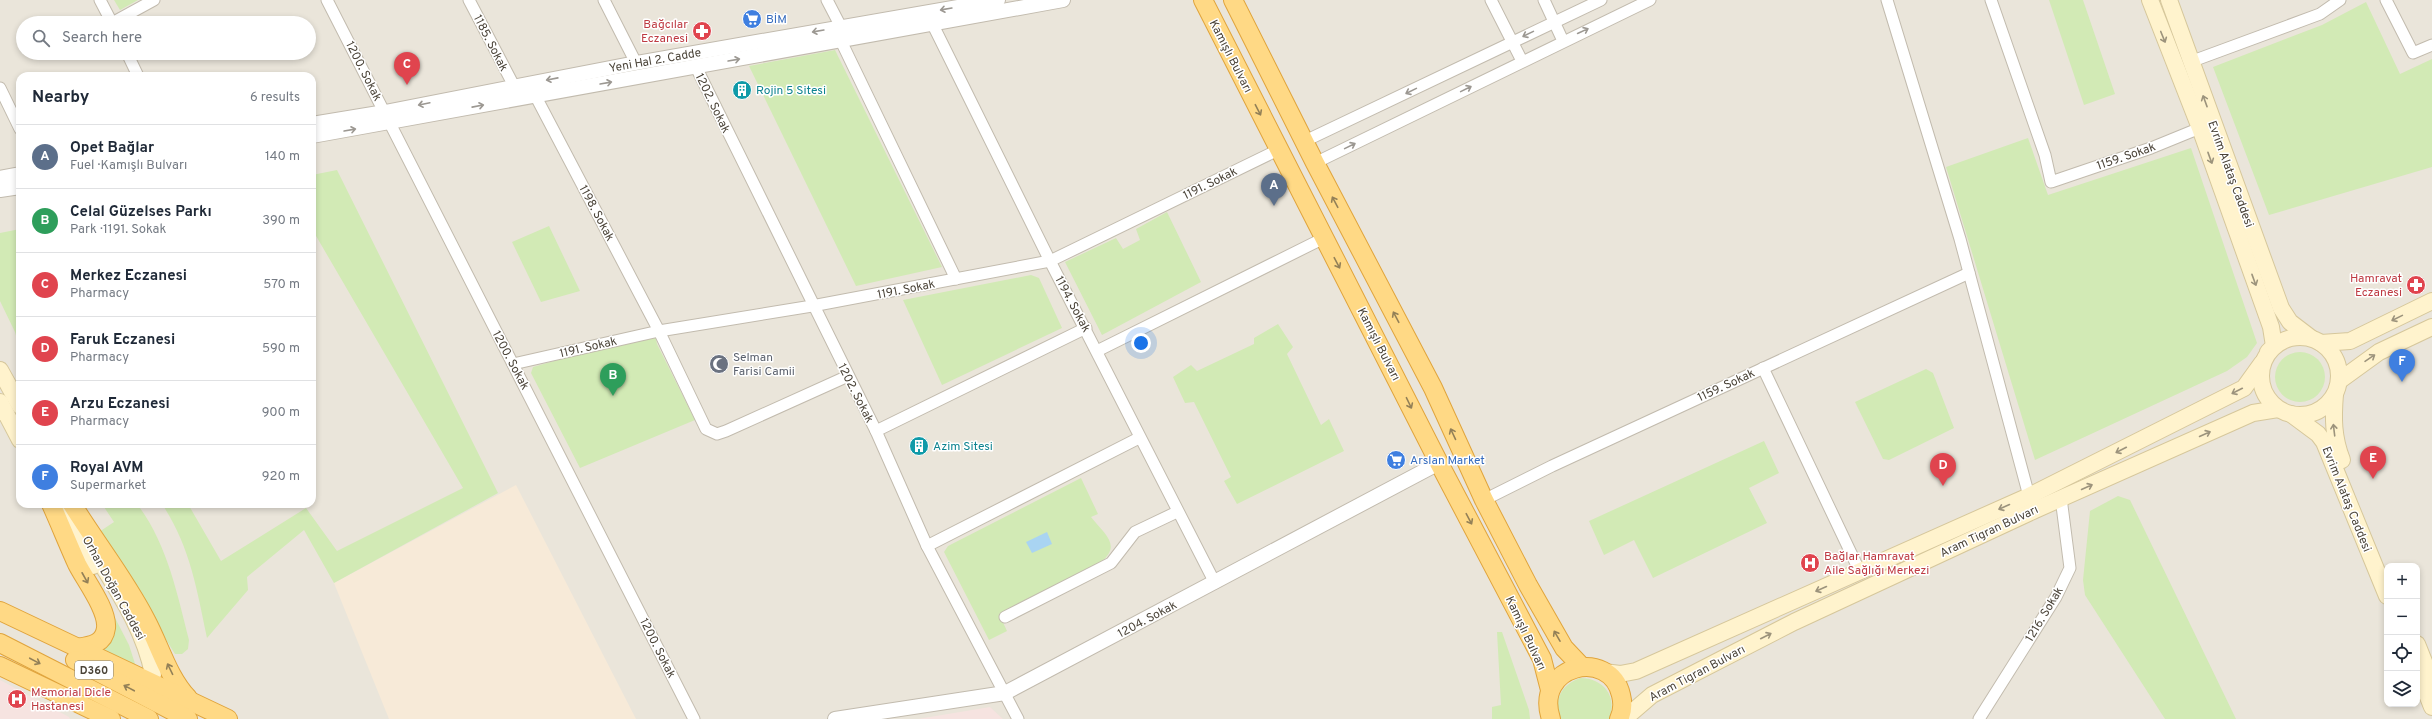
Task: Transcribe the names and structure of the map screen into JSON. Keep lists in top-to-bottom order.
{
  "streets": {
    "highway": ["Kamışlı Bulvarı", "D360"],
    "main road": ["Evrim Alataş Caddesi", "Aram Tigran Bulvarı", "Orhan Doğan Caddesi"],
    "street": [
      "1185. Sokak",
      "Yeni Hal 2. Cadde",
      "1200. Sokak",
      "1202. Sokak",
      "1159. Sokak",
      "1191. Sokak",
      "1198. Sokak",
      "1194. Sokak",
      "1216. Sokak",
      "1204. Sokak"
    ]
  },
  "crossings": [
    ["1185. Sokak", "Yeni Hal 2. Cadde"],
    ["Kamışlı Bulvarı", "1159. Sokak"],
    ["Kamışlı Bulvarı", "1191. Sokak"],
    ["Kamışlı Bulvarı", "1204. Sokak"],
    ["Yeni Hal 2. Cadde", "1200. Sokak"],
    ["1200. Sokak", "1191. Sokak"],
    ["1202. Sokak", "1191. Sokak"],
    ["1202. Sokak", "1198. Sokak"],
    ["1202. Sokak", "1204. Sokak"],
    ["Evrim Alataş Caddesi", "Aram Tigran Bulvarı"],
    ["1191. Sokak", "1198. Sokak"],
    ["1191. Sokak", "1194. Sokak"],
    ["1194. Sokak", "1204. Sokak"],
    ["Aram Tigran Bulvarı", "1216. Sokak"]
  ],
  "places": {
    "supermarket": ["BİM", "Arslan Market"],
    "pharmacy": ["Bağcılar Eczanesi", "Hamravat Eczanesi"],
    "building": ["Rojin 5 Sitesi", "Azim Sitesi"],
    "mosque": ["Selman Farisi Camii"],
    "hospital": ["Bağlar Hamravat Aile Sağlığı Merkezi", "Memorial Dicle Hastanesi"]
  },
  "page": {
    "search": "Search here",
    "pins": [
      "C",
      "A",
      "F",
      "B",
      "E",
      "D"
    ],
    "heading": ["Nearby", "6 results"],
    "list": [
      {
        "mark": "A",
        "name": "Opet Bağlar",
        "note": "Fuel · Kamışlı Bulvarı",
        "value": "140 m"
      },
      {
        "mark": "B",
        "name": "Celal Güzelses Parkı",
        "note": "Park · 1191. Sokak",
        "value": "390 m"
      },
      {
        "mark": "C",
        "name": "Merkez Eczanesi",
        "note": "Pharmacy",
        "value": "570 m"
      },
      {
        "mark": "D",
        "name": "Faruk Eczanesi",
        "note": "Pharmacy",
        "value": "590 m"
      },
      {
        "mark": "E",
        "name": "Arzu Eczanesi",
        "note": "Pharmacy",
        "value": "900 m"
      },
      {
        "mark": "F",
        "name": "Royal AVM",
        "note": "Supermarket",
        "value": "920 m"
      }
    ],
    "map_buttons": ["+", "−"]
  }
}
